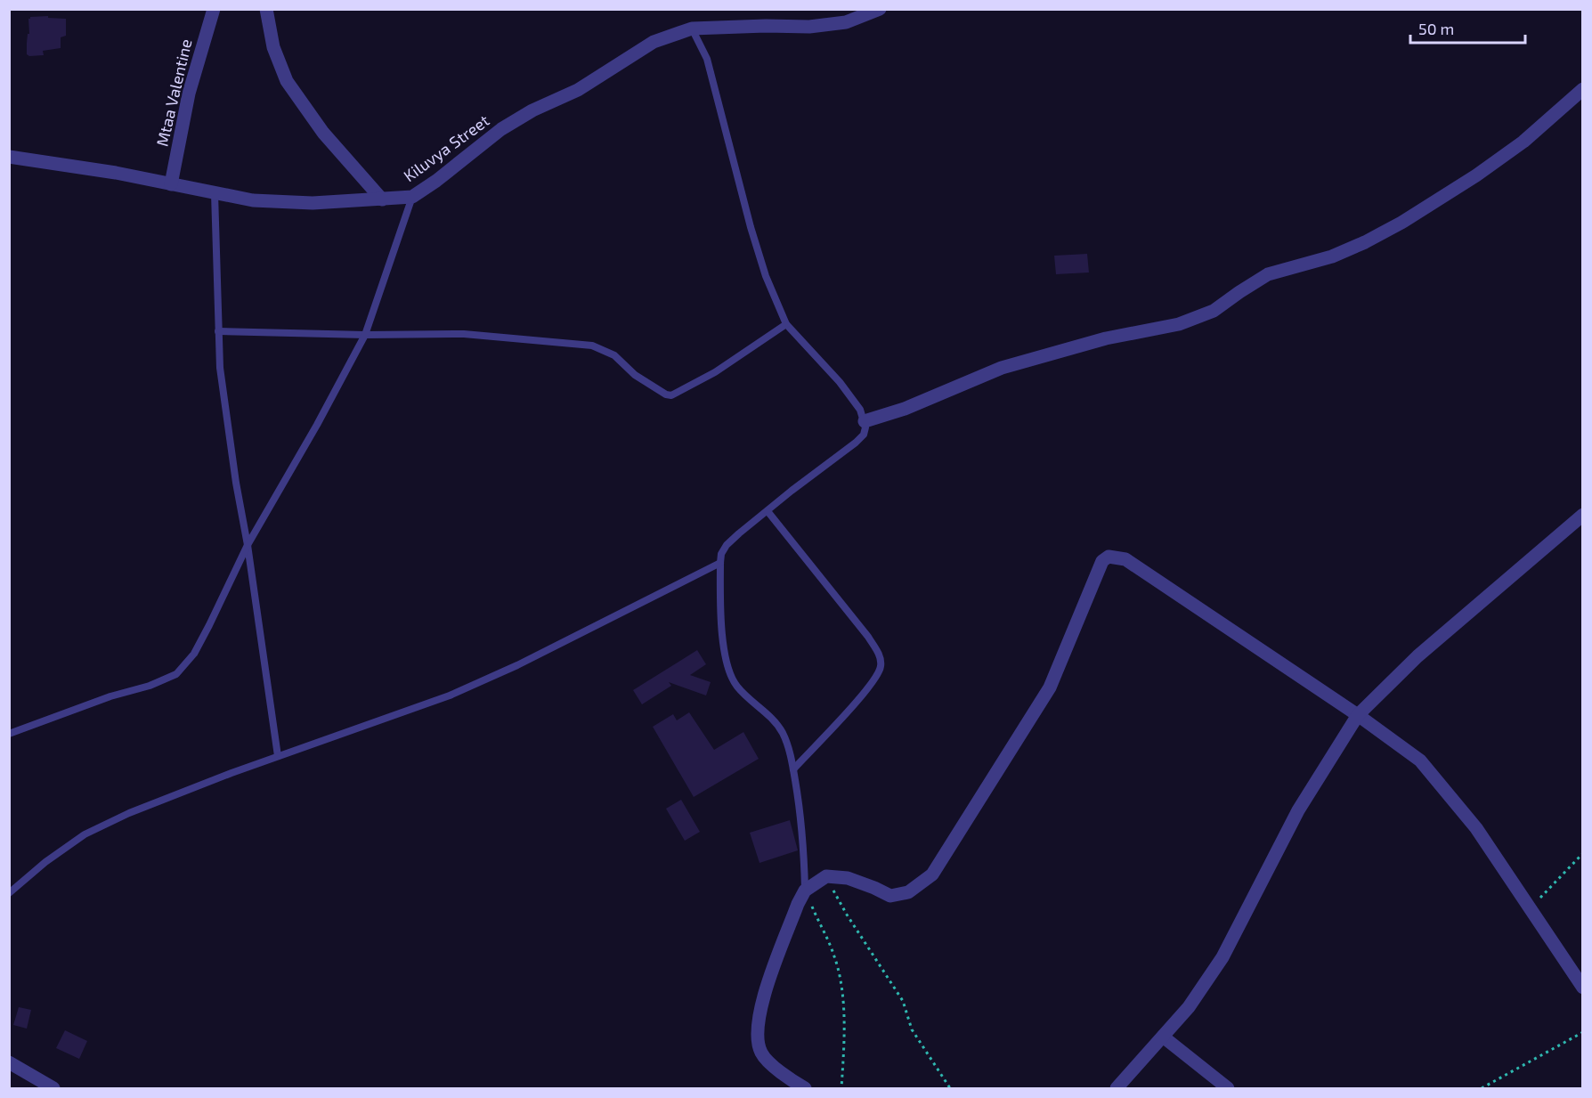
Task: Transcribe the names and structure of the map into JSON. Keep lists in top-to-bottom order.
{
  "streets": {
    "street": ["Mtaa Valentine", "Kiluvya Street"]
  },
  "crossings": [
    ["Mtaa Valentine", "Kiluvya Street"]
  ],
  "scale_bar": "50 m"
}
